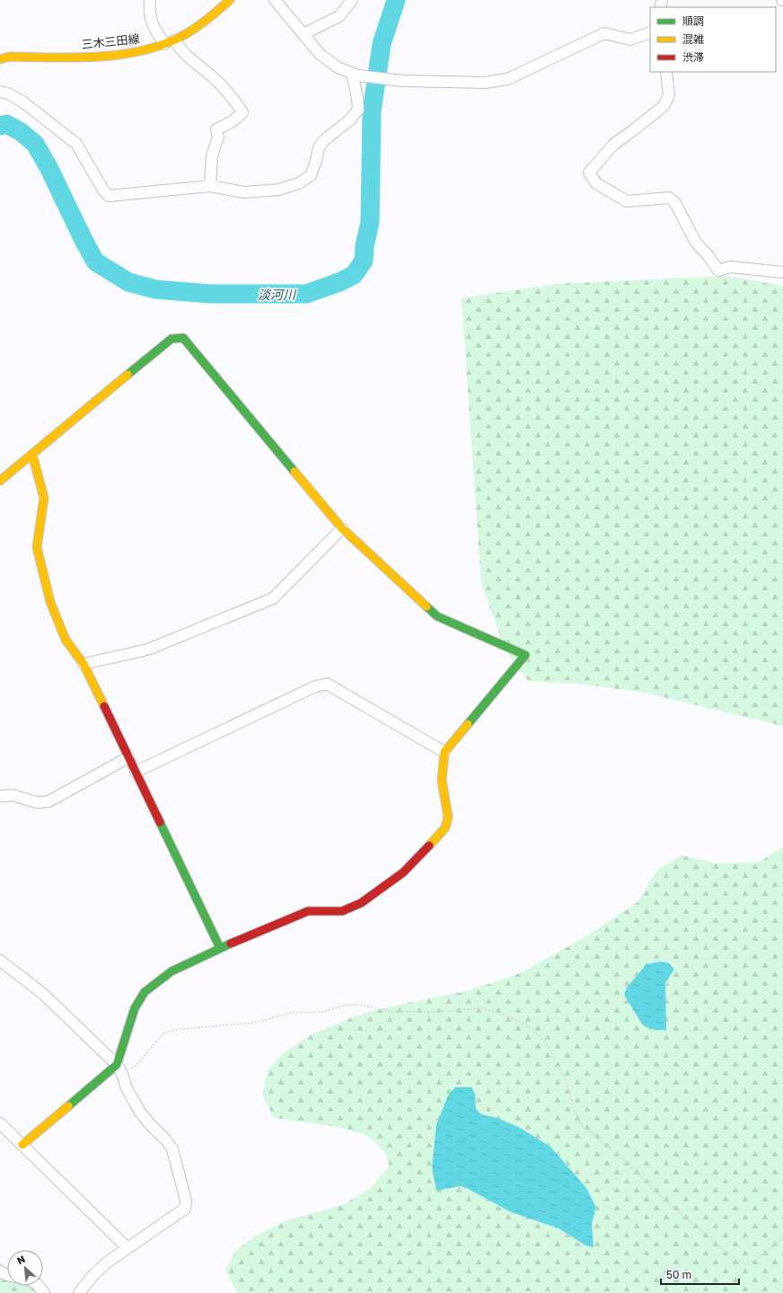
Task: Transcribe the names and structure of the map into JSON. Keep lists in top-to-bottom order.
{
  "streets": {
    "street": ["三木三田線"]
  },
  "water": ["淡河川"],
  "legend": ["順調", "混雑", "渋滞"],
  "scale_bar": "50 m",
  "north": "top left"
}
